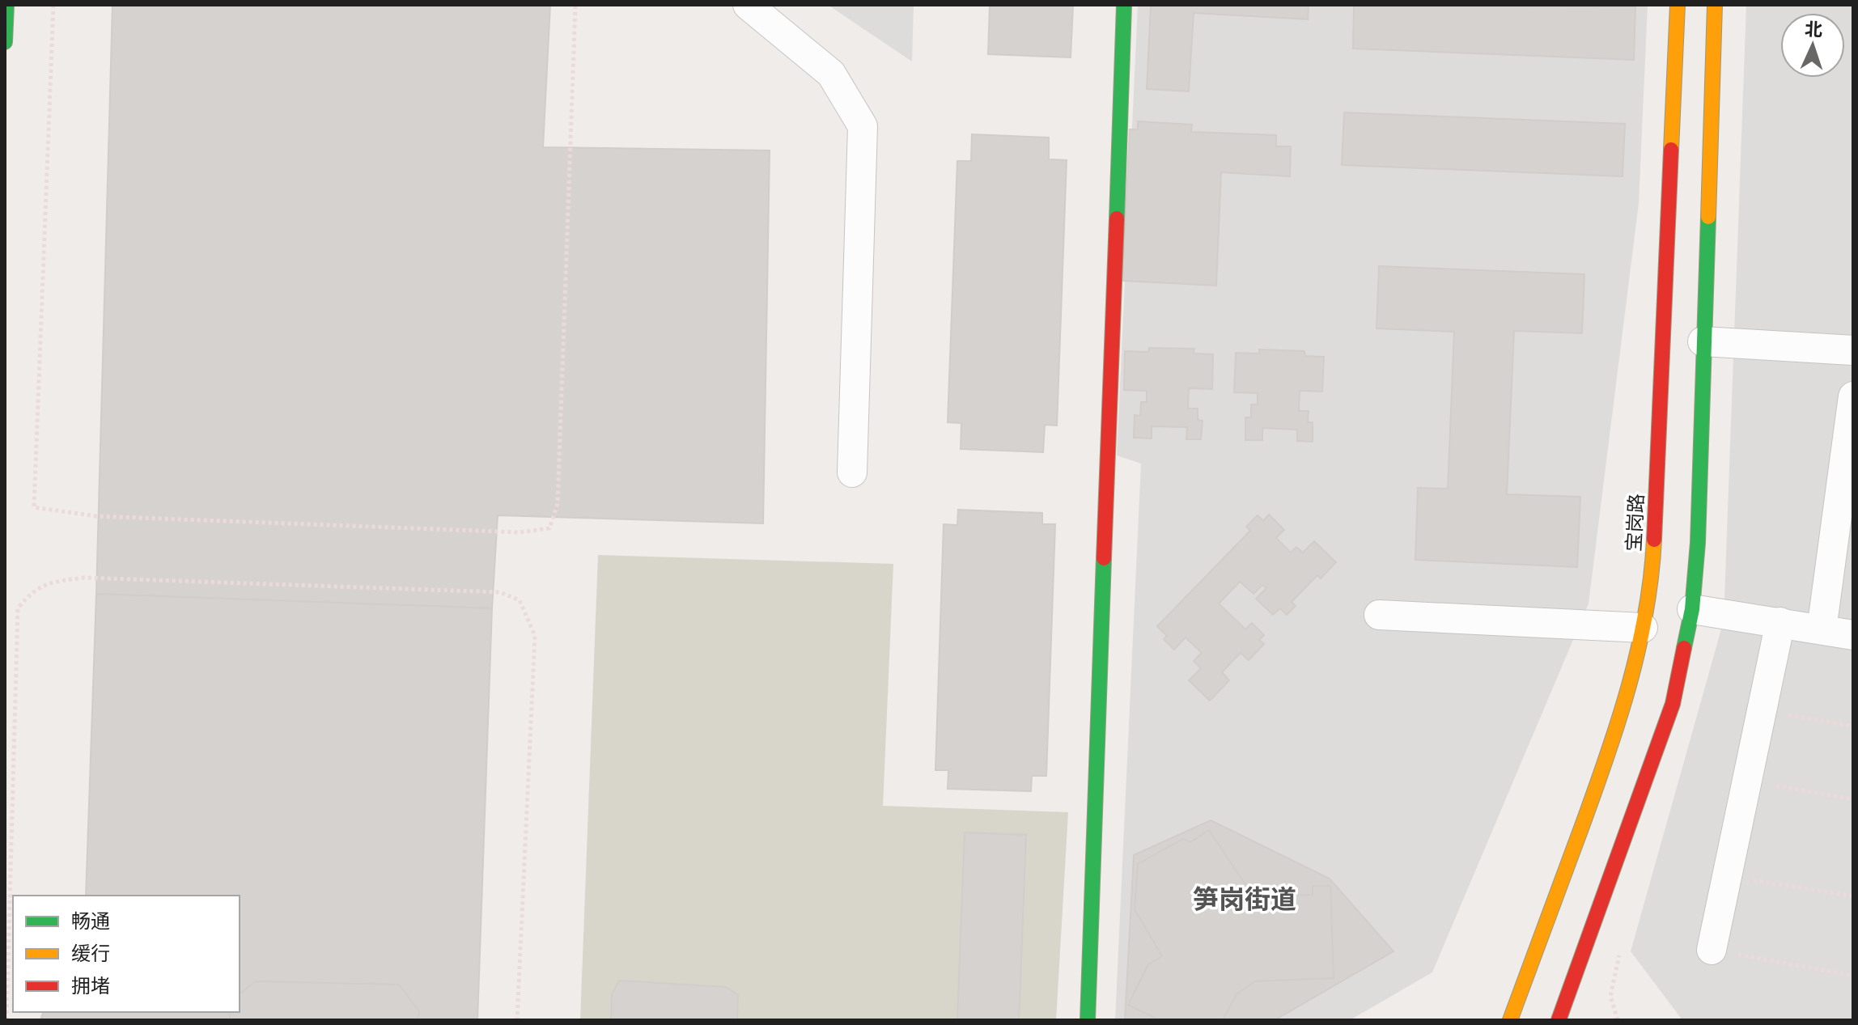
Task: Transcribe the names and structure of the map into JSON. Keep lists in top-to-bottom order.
{
  "streets": {
    "main road": ["宝岗路"]
  },
  "districts": ["笋岗街道"],
  "legend": ["畅通", "缓行", "拥堵"],
  "north": "top"
}
